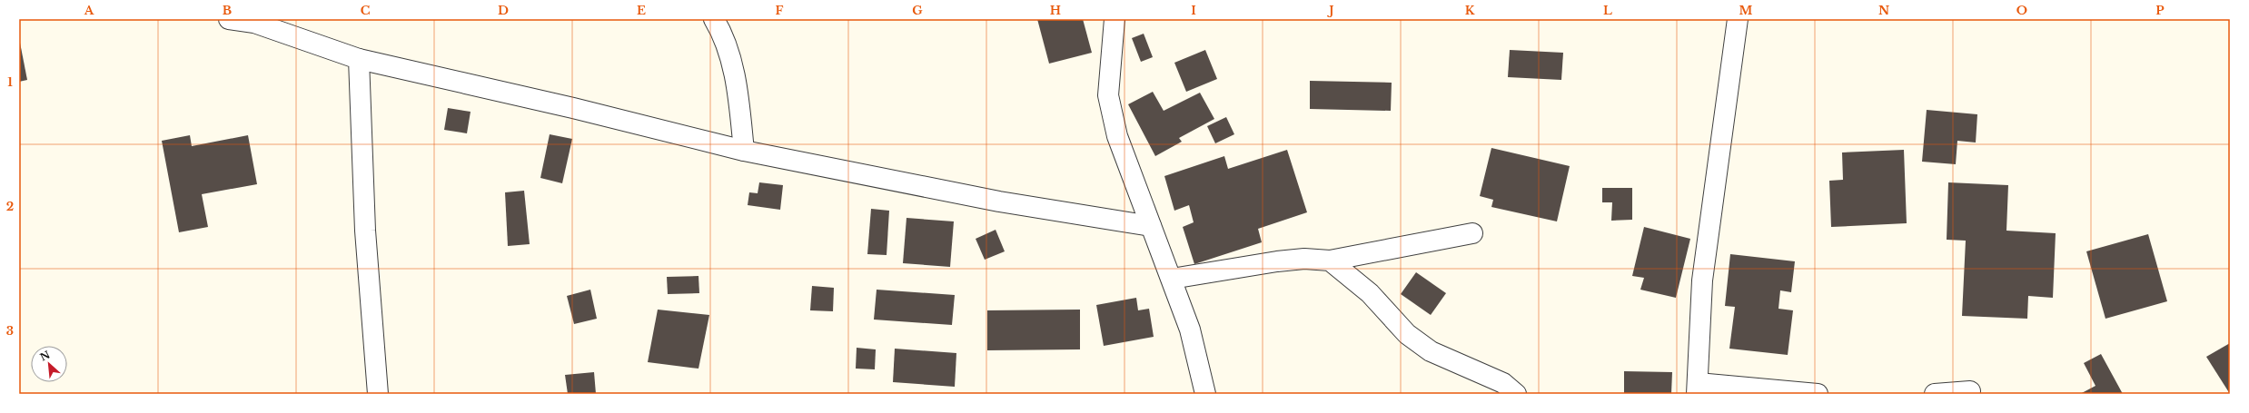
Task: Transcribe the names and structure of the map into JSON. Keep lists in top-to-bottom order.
{
  "north": "top left",
  "grid": {
    "columns": [
      "A",
      "B",
      "C",
      "D",
      "E",
      "F",
      "G",
      "H",
      "I",
      "J",
      "K",
      "L",
      "M",
      "N",
      "O",
      "P"
    ],
    "rows": ["1", "2", "3"]
  }
}
